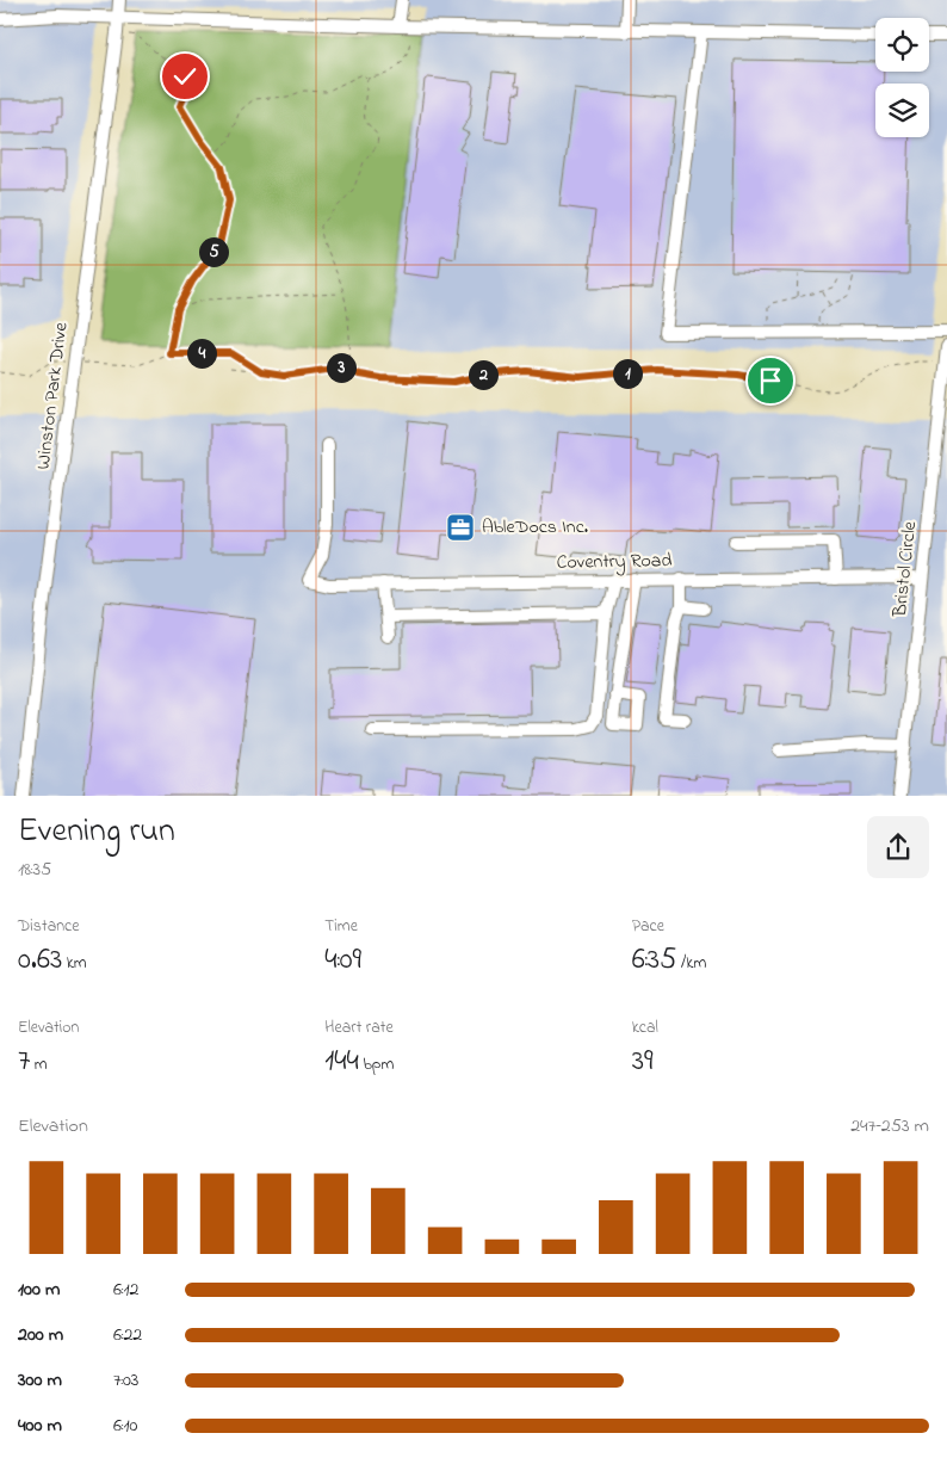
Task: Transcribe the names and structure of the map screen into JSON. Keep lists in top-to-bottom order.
{
  "streets": {
    "street": ["Winston Park Drive", "Coventry Road", "Bristol Circle"]
  },
  "crossings": [
    ["Coventry Road", "Bristol Circle"]
  ],
  "places": {
    "office": ["AbleDocs Inc."]
  },
  "page": {
    "pins": [
      "5",
      "4",
      "3",
      "1",
      "2"
    ],
    "heading": ["Evening run", "18:35"],
    "stats": [
      ["Distance", "0.63 km"],
      ["Time", "4:09"],
      ["Pace", "6:35 /km"],
      ["Elevation", "7 m"],
      ["Heart rate", "144 bpm"],
      ["kcal", "39"]
    ],
    "chart": ["Elevation", "247–253 m"],
    "list": [
      {
        "name": "100 m",
        "note": "6:12"
      },
      {
        "name": "200 m",
        "note": "6:22"
      },
      {
        "name": "300 m",
        "note": "7:03"
      },
      {
        "name": "400 m",
        "note": "6:10"
      }
    ]
  }
}
